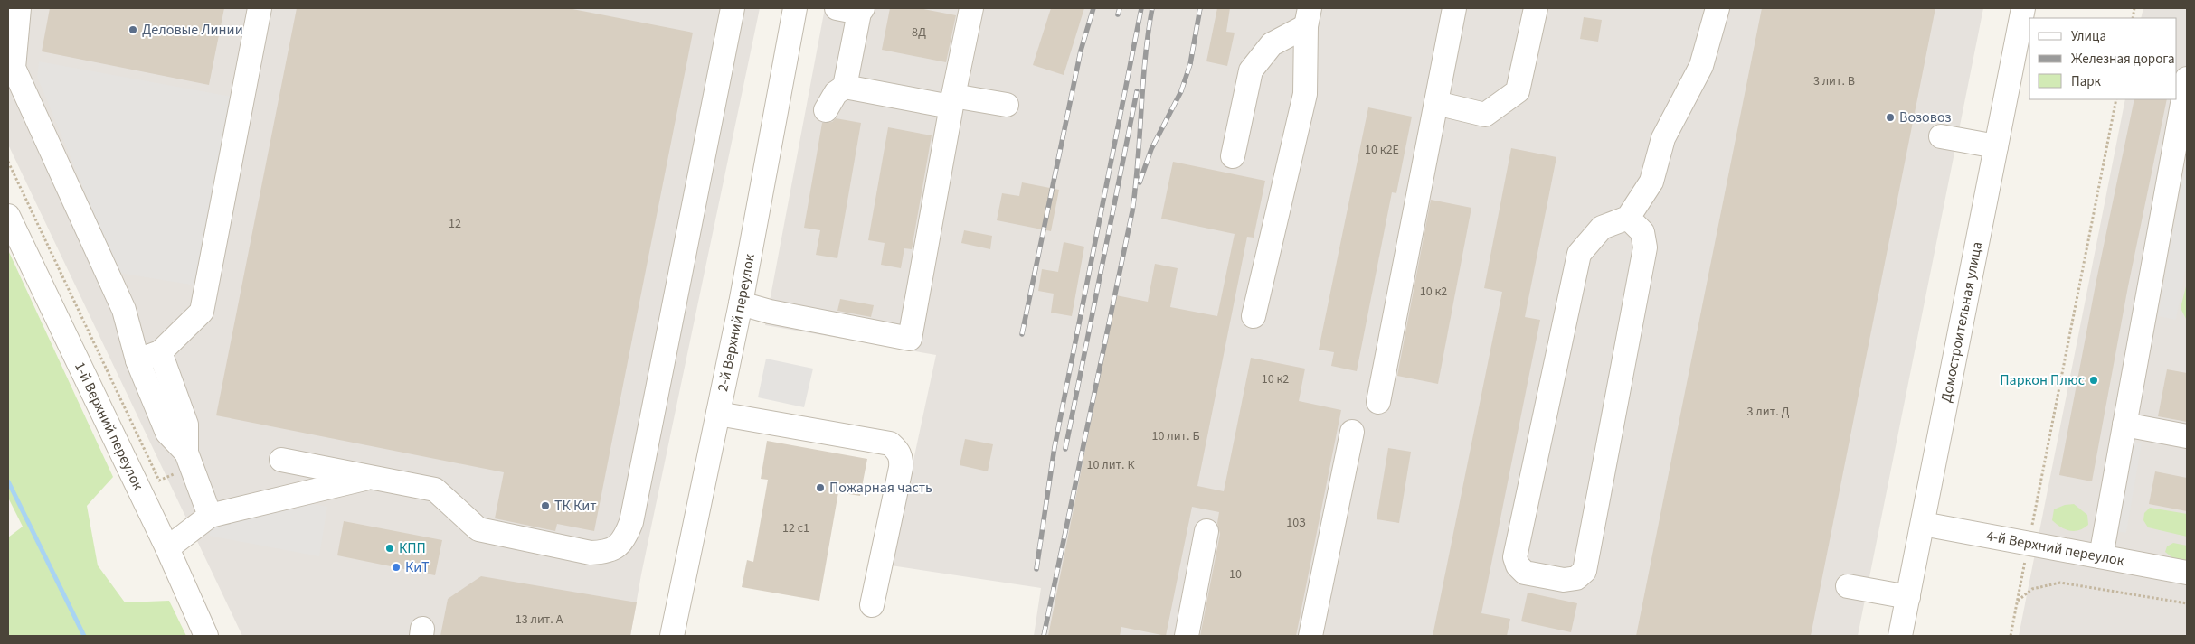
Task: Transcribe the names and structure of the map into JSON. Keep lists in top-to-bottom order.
{
  "streets": {
    "street": [
      "2-й Верхний переулок",
      "Домостроительная улица",
      "1-й Верхний переулок",
      "4-й Верхний переулок"
    ]
  },
  "crossings": [
    ["Домостроительная улица", "4-й Верхний переулок"]
  ],
  "places": [
    "Деловые Линии",
    "Возовоз",
    "Паркон Плюс",
    "Пожарная часть",
    "ТК Кит",
    "КПП",
    "КиТ"
  ],
  "house_numbers": [
    "8Д",
    "3 лит. В",
    "10 к2Е",
    "12",
    "10 к2",
    "10 к2",
    "3 лит. Д",
    "10 лит. Б",
    "10 лит. К",
    "10З",
    "12 с1",
    "10",
    "13 лит. А"
  ],
  "legend": ["Улица", "Железная дорога", "Парк"]
}
